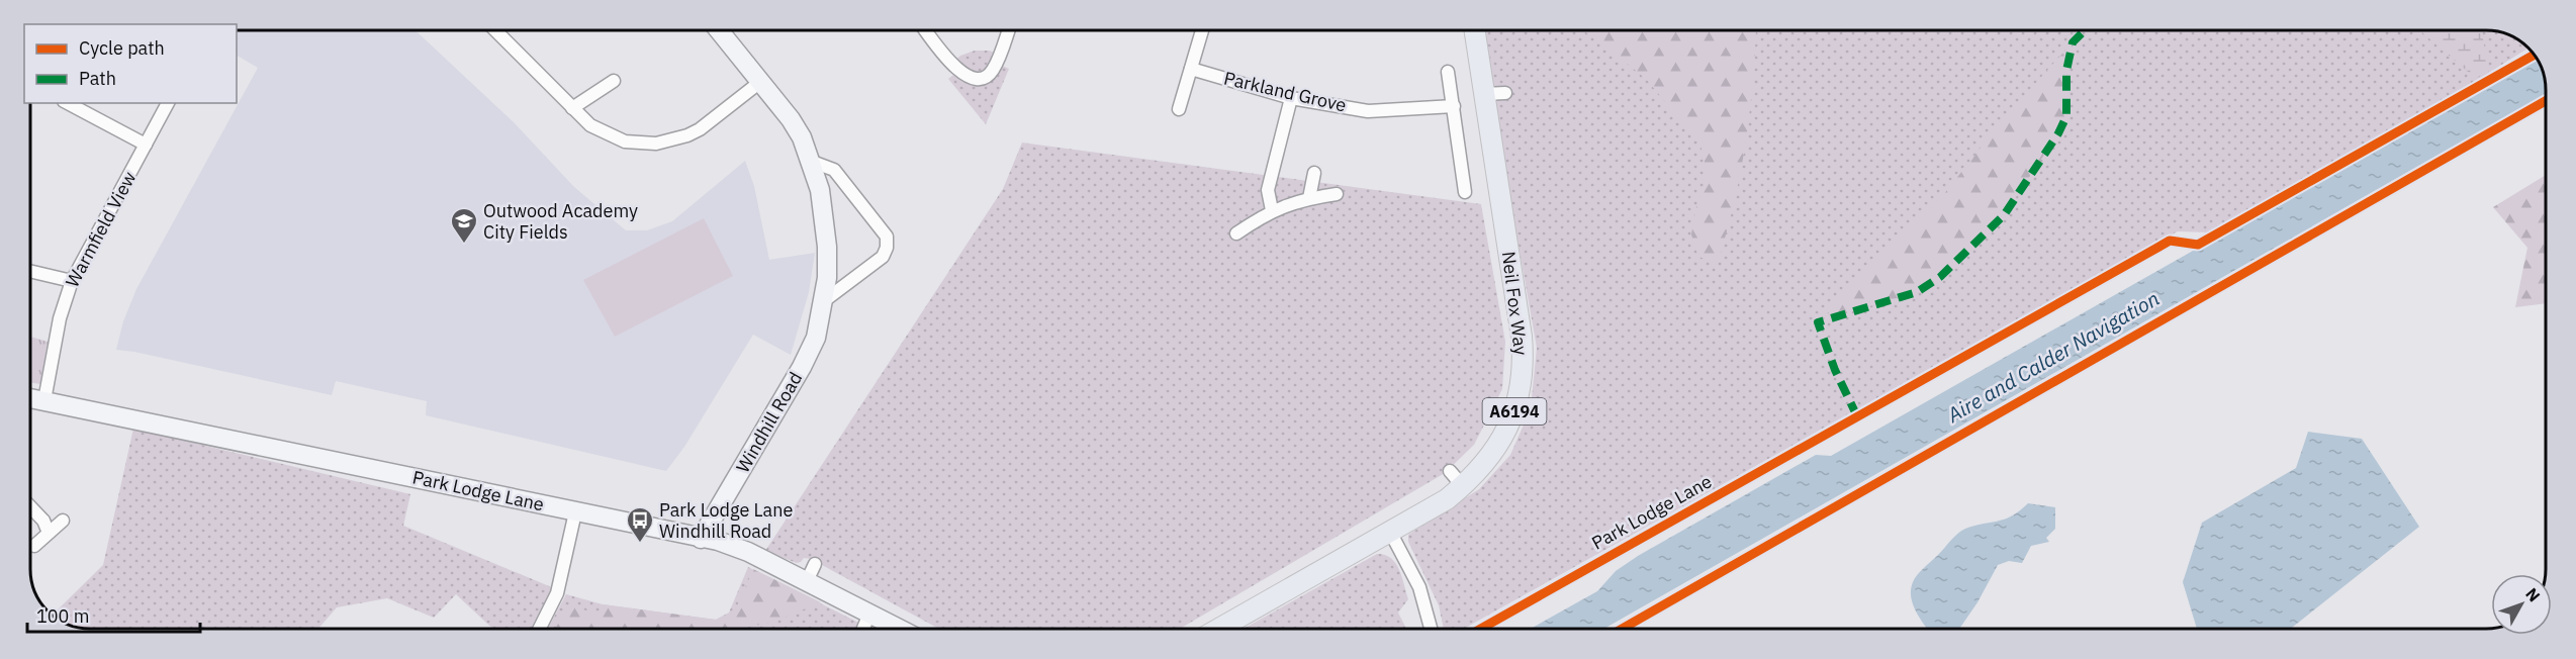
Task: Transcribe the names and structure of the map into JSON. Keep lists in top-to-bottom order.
{
  "streets": {
    "main road": ["Neil Fox Way", "A6194"],
    "street": [
      "Parkland Grove",
      "Warmfield View",
      "Windhill Road",
      "Park Lodge Lane"
    ]
  },
  "crossings": [
    ["Warmfield View", "Park Lodge Lane"],
    ["Windhill Road", "Park Lodge Lane"]
  ],
  "water": ["Aire and Calder Navigation"],
  "places": {
    "school or university": ["Outwood Academy City Fields"],
    "bus stop": ["Park Lodge Lane Windhill Road"]
  },
  "legend": ["Cycle path", "Path"],
  "scale_bar": "100 m",
  "north": "top right"
}
